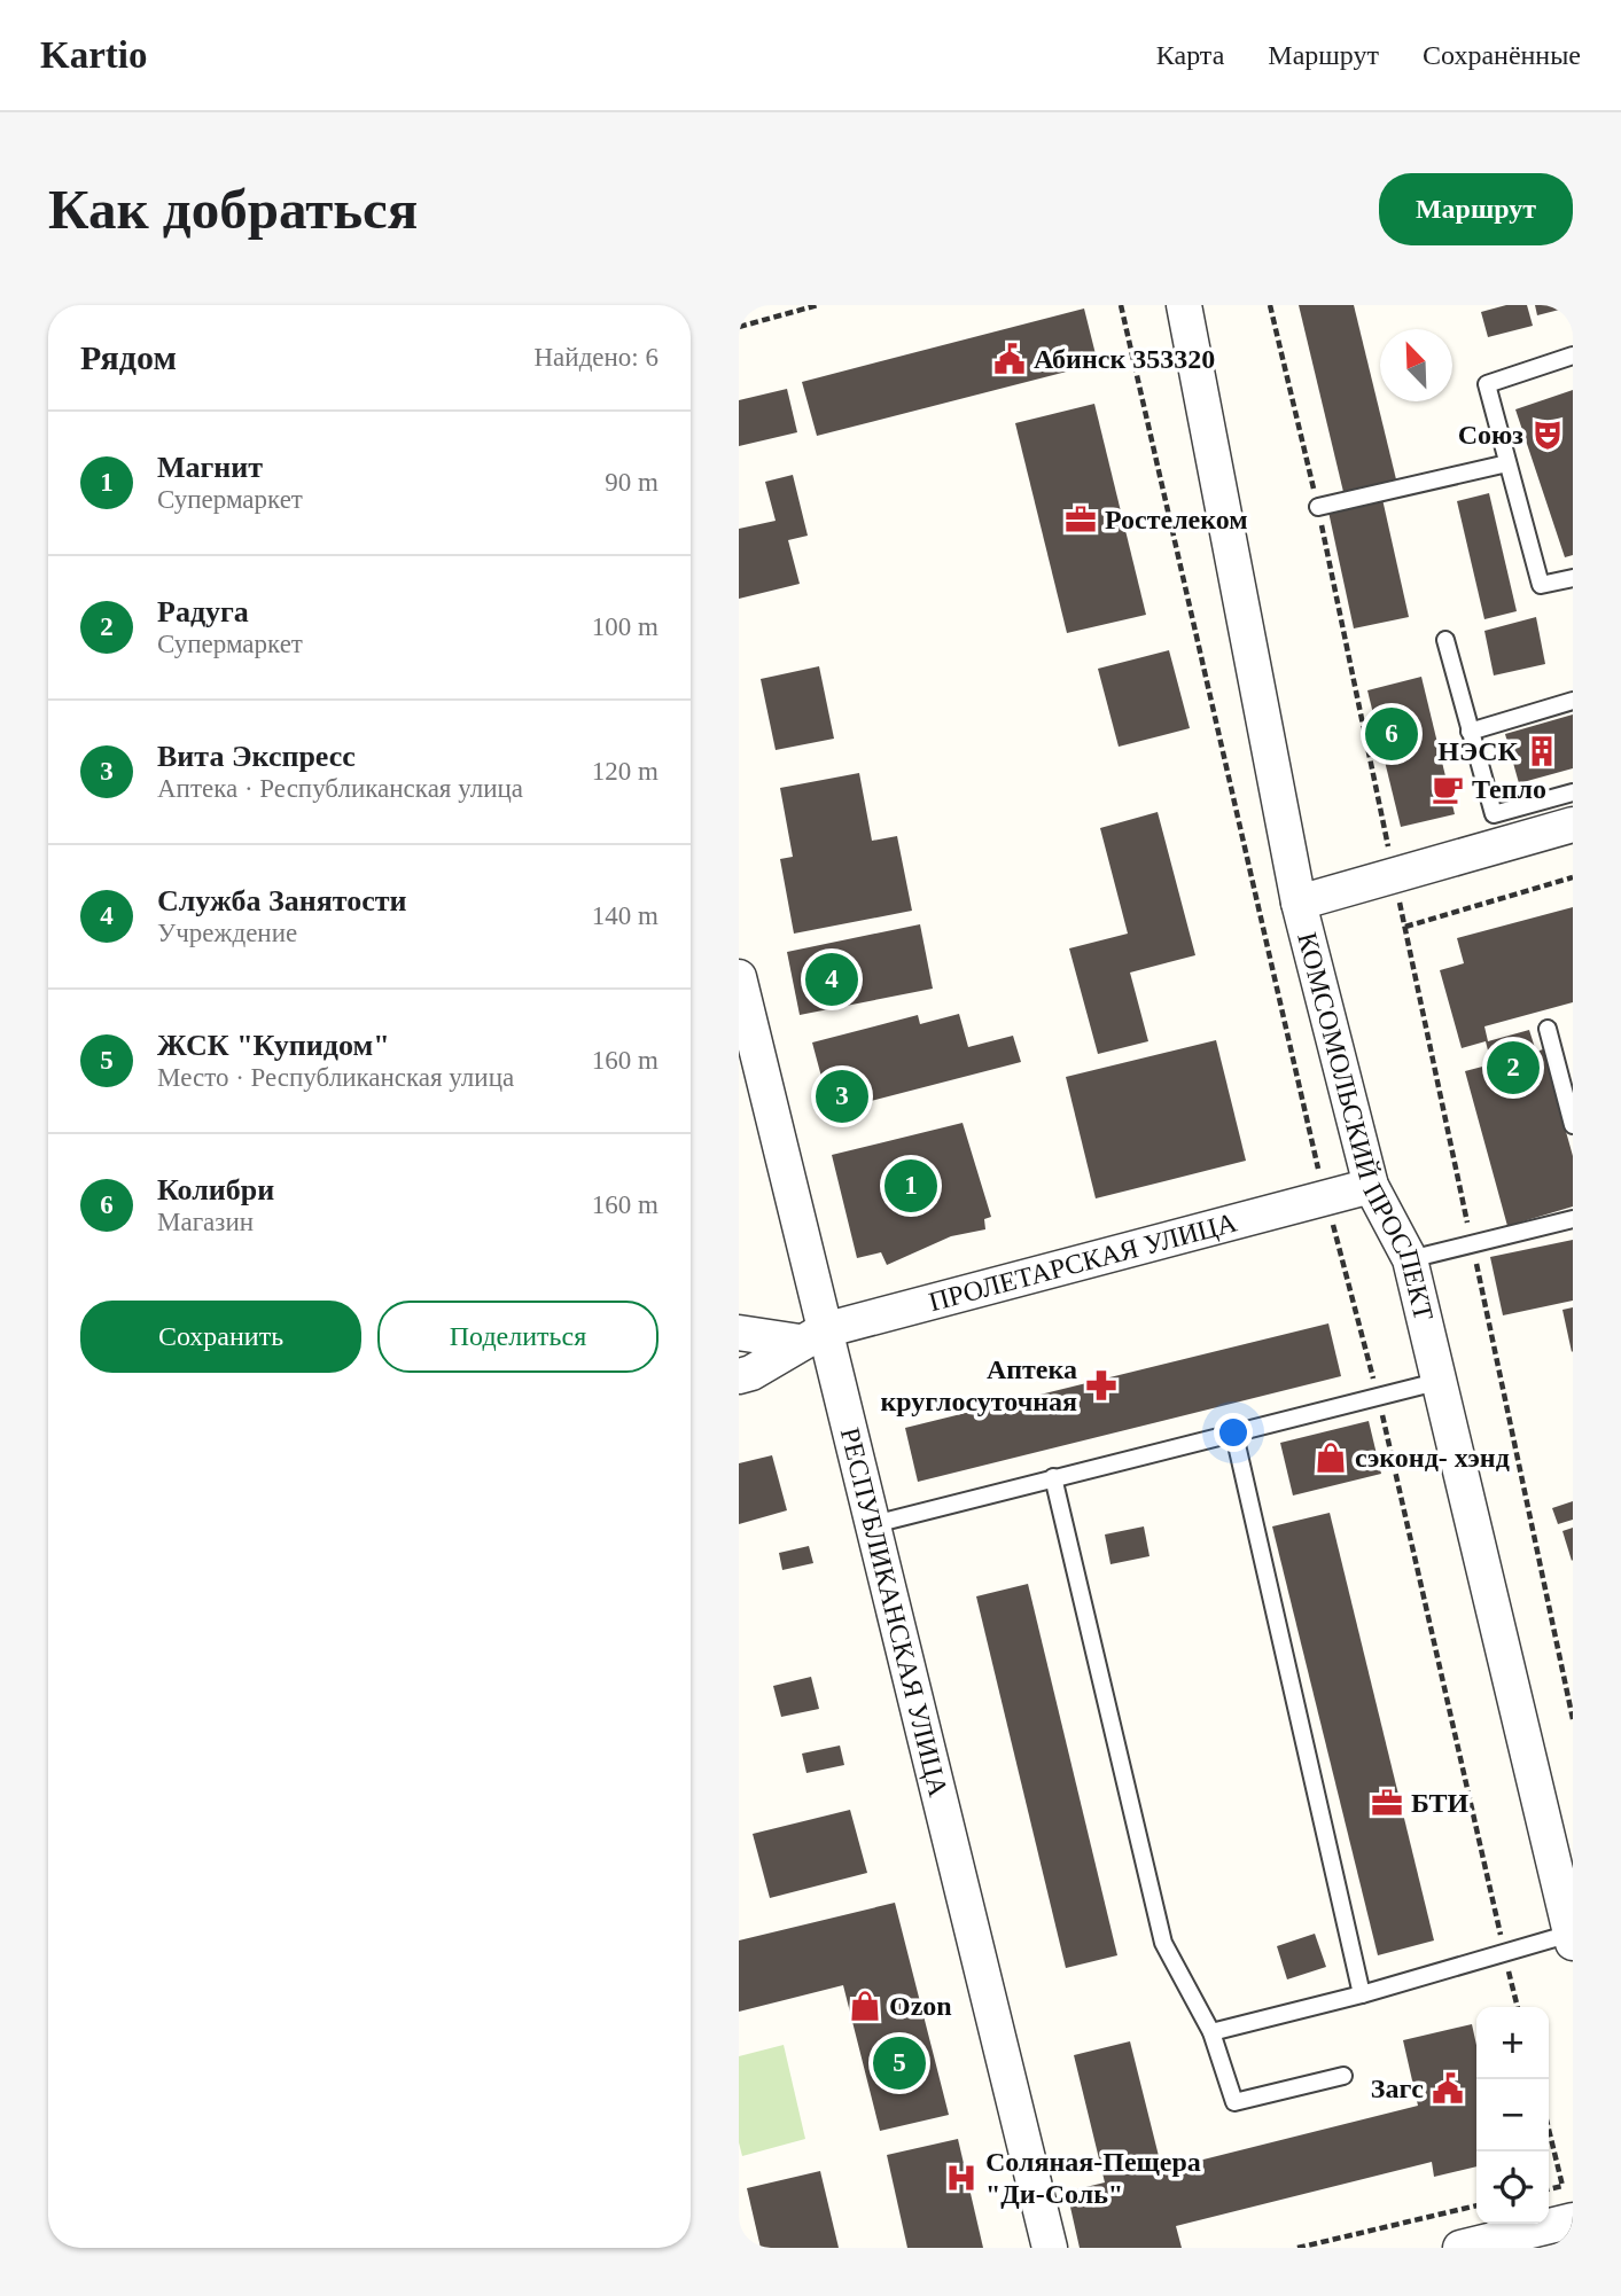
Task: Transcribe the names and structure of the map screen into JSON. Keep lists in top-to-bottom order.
{
  "streets": {
    "street": ["КОМСОМОЛЬСКИЙ ПРОСПЕКТ", "ПРОЛЕТАРСКАЯ УЛИЦА", "РЕСПУБЛИКАНСКАЯ УЛИЦА"]
  },
  "crossings": [
    ["КОМСОМОЛЬСКИЙ ПРОСПЕКТ", "ПРОЛЕТАРСКАЯ УЛИЦА"],
    ["ПРОЛЕТАРСКАЯ УЛИЦА", "РЕСПУБЛИКАНСКАЯ УЛИЦА"]
  ],
  "places": {
    "public building": ["Абинск 353320", "Загс"],
    "theatre": ["Союз"],
    "office": ["Ростелеком", "БТИ"],
    "building": ["НЭСК"],
    "cafe": ["Тепло"],
    "pharmacy": ["Аптека круглосуточная"],
    "shop": ["сэконд- хэнд", "Ozon"],
    "hospital": ["Соляная-Пещера \"Ди-Соль\""]
  },
  "north": "top left",
  "page": {
    "header": "Kartio",
    "nav": ["Карта", "Маршрут", "Сохранённые"],
    "buttons": [
      "Маршрут",
      ["Сохранить", "Поделиться"]
    ],
    "title": "Как добраться",
    "heading": ["Рядом", "Найдено: 6"],
    "list": [
      {
        "mark": "1",
        "name": "Магнит",
        "note": "Супермаркет",
        "value": "90 m"
      },
      {
        "mark": "2",
        "name": "Радуга",
        "note": "Супермаркет",
        "value": "100 m"
      },
      {
        "mark": "3",
        "name": "Вита Экспресс",
        "note": "Аптека · Республиканская улица",
        "value": "120 m"
      },
      {
        "mark": "4",
        "name": "Служба Занятости",
        "note": "Учреждение",
        "value": "140 m"
      },
      {
        "mark": "5",
        "name": "ЖСК \"Купидом\"",
        "note": "Место · Республиканская улица",
        "value": "160 m"
      },
      {
        "mark": "6",
        "name": "Колибри",
        "note": "Магазин",
        "value": "160 m"
      }
    ],
    "pins": [
      "6",
      "4",
      "2",
      "3",
      "1",
      "5"
    ],
    "map_buttons": ["+", "−"]
  }
}
